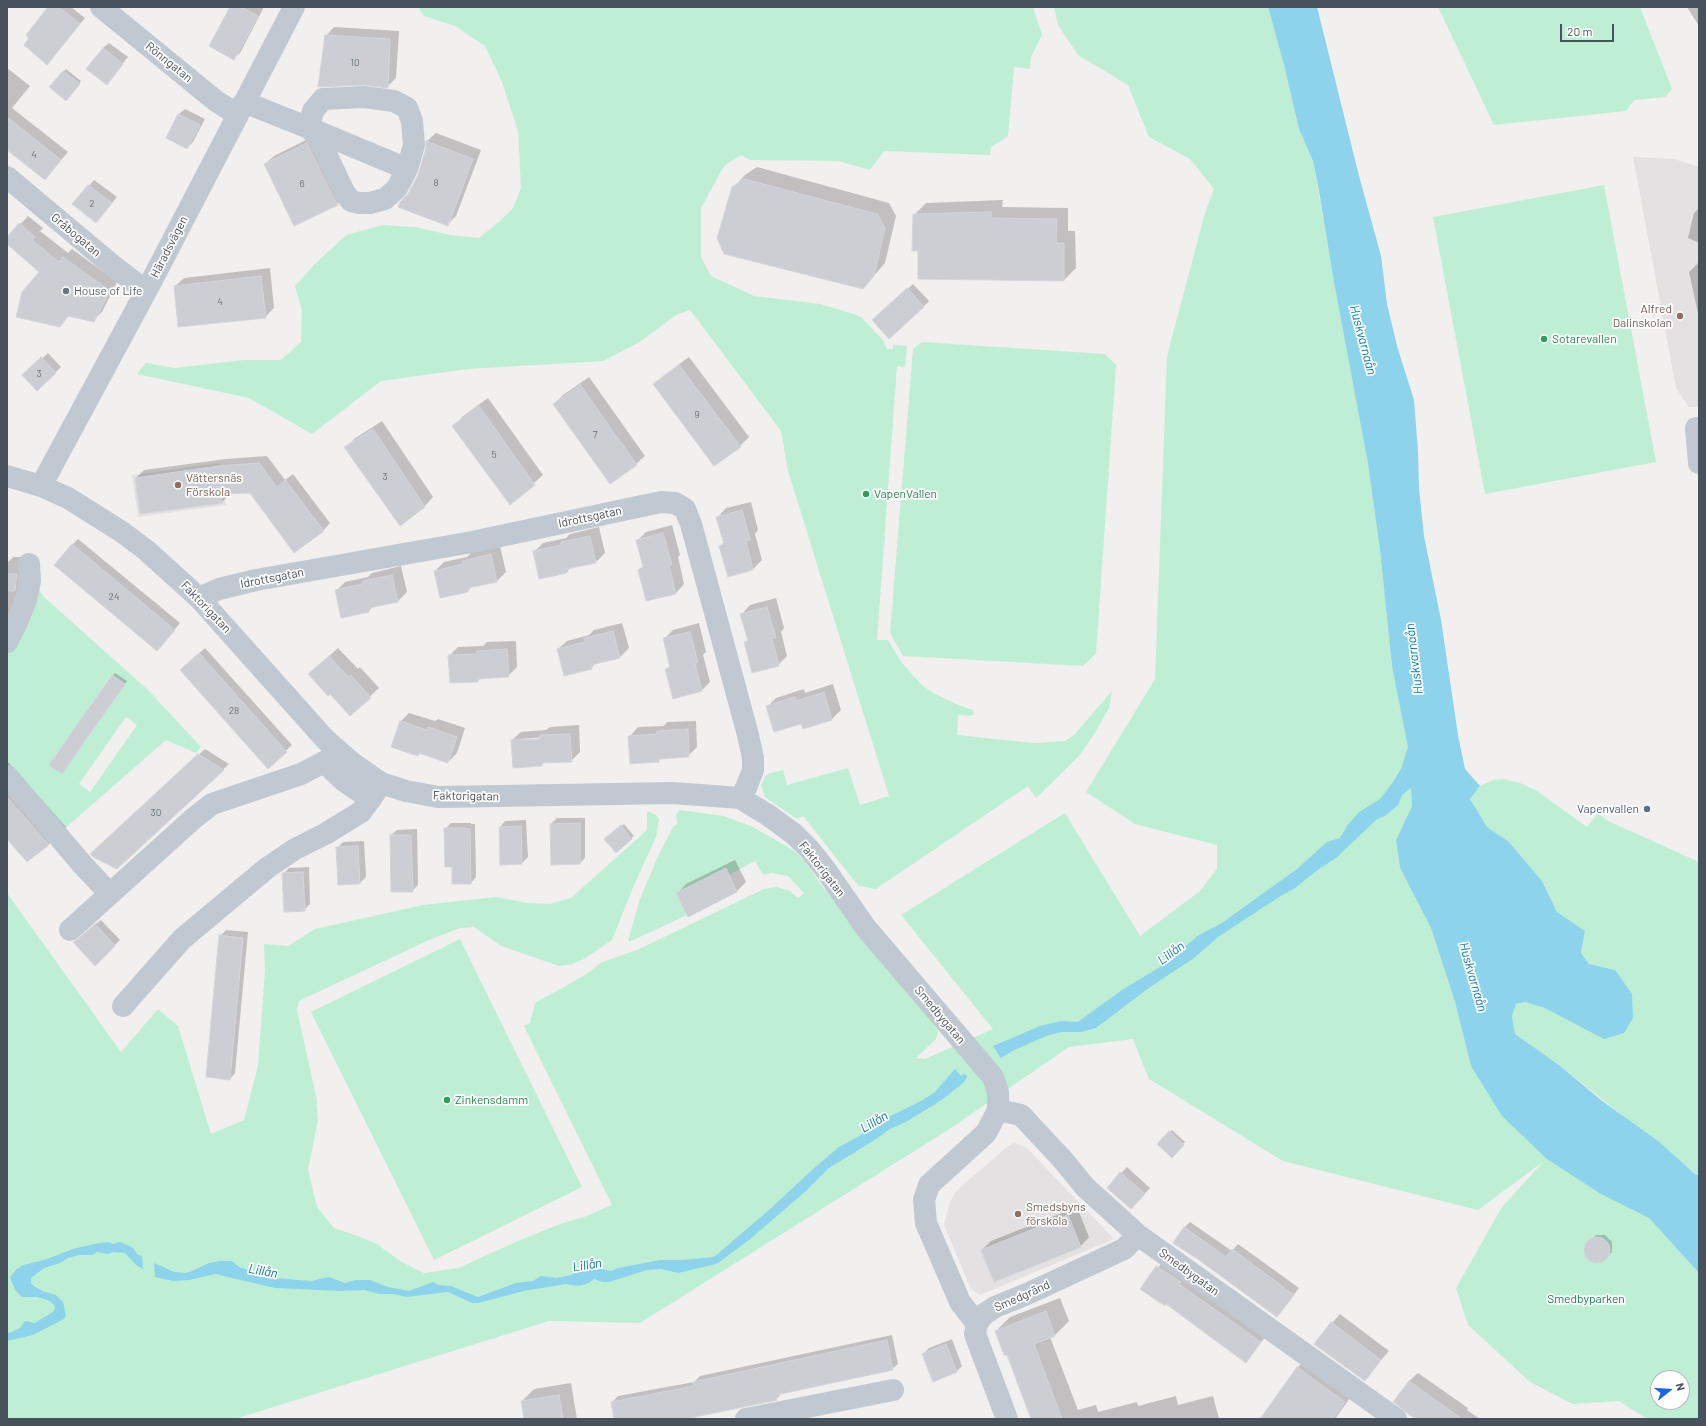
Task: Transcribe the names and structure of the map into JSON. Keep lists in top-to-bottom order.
{
  "streets": {
    "street": [
      "Rönngatan",
      "Gråbogatan",
      "Häradsvägen",
      "Idrottsgatan",
      "Faktorigatan",
      "Smedbygatan",
      "Smedgränd"
    ]
  },
  "crossings": [
    ["Rönngatan", "Häradsvägen"],
    ["Gråbogatan", "Häradsvägen"],
    ["Häradsvägen", "Faktorigatan"],
    ["Idrottsgatan", "Faktorigatan"],
    ["Faktorigatan", "Smedbygatan"],
    ["Smedbygatan", "Smedgränd"]
  ],
  "water": ["Huskvarnaån", "Lillån"],
  "parks": ["Smedbyparken"],
  "places": [
    "House of Life",
    "Alfred Dalinskolan",
    "Sotarevallen",
    "Vättersnäs Förskola",
    "VapenVallen",
    "Vapenvallen",
    "Zinkensdamm",
    "Smedsbyns förskola"
  ],
  "house_numbers": [
    "10",
    "4",
    "8",
    "6",
    "2",
    "4",
    "3",
    "9",
    "7",
    "5",
    "3",
    "24",
    "28",
    "30"
  ],
  "scale_bar": "20 m",
  "north": "right"
}
